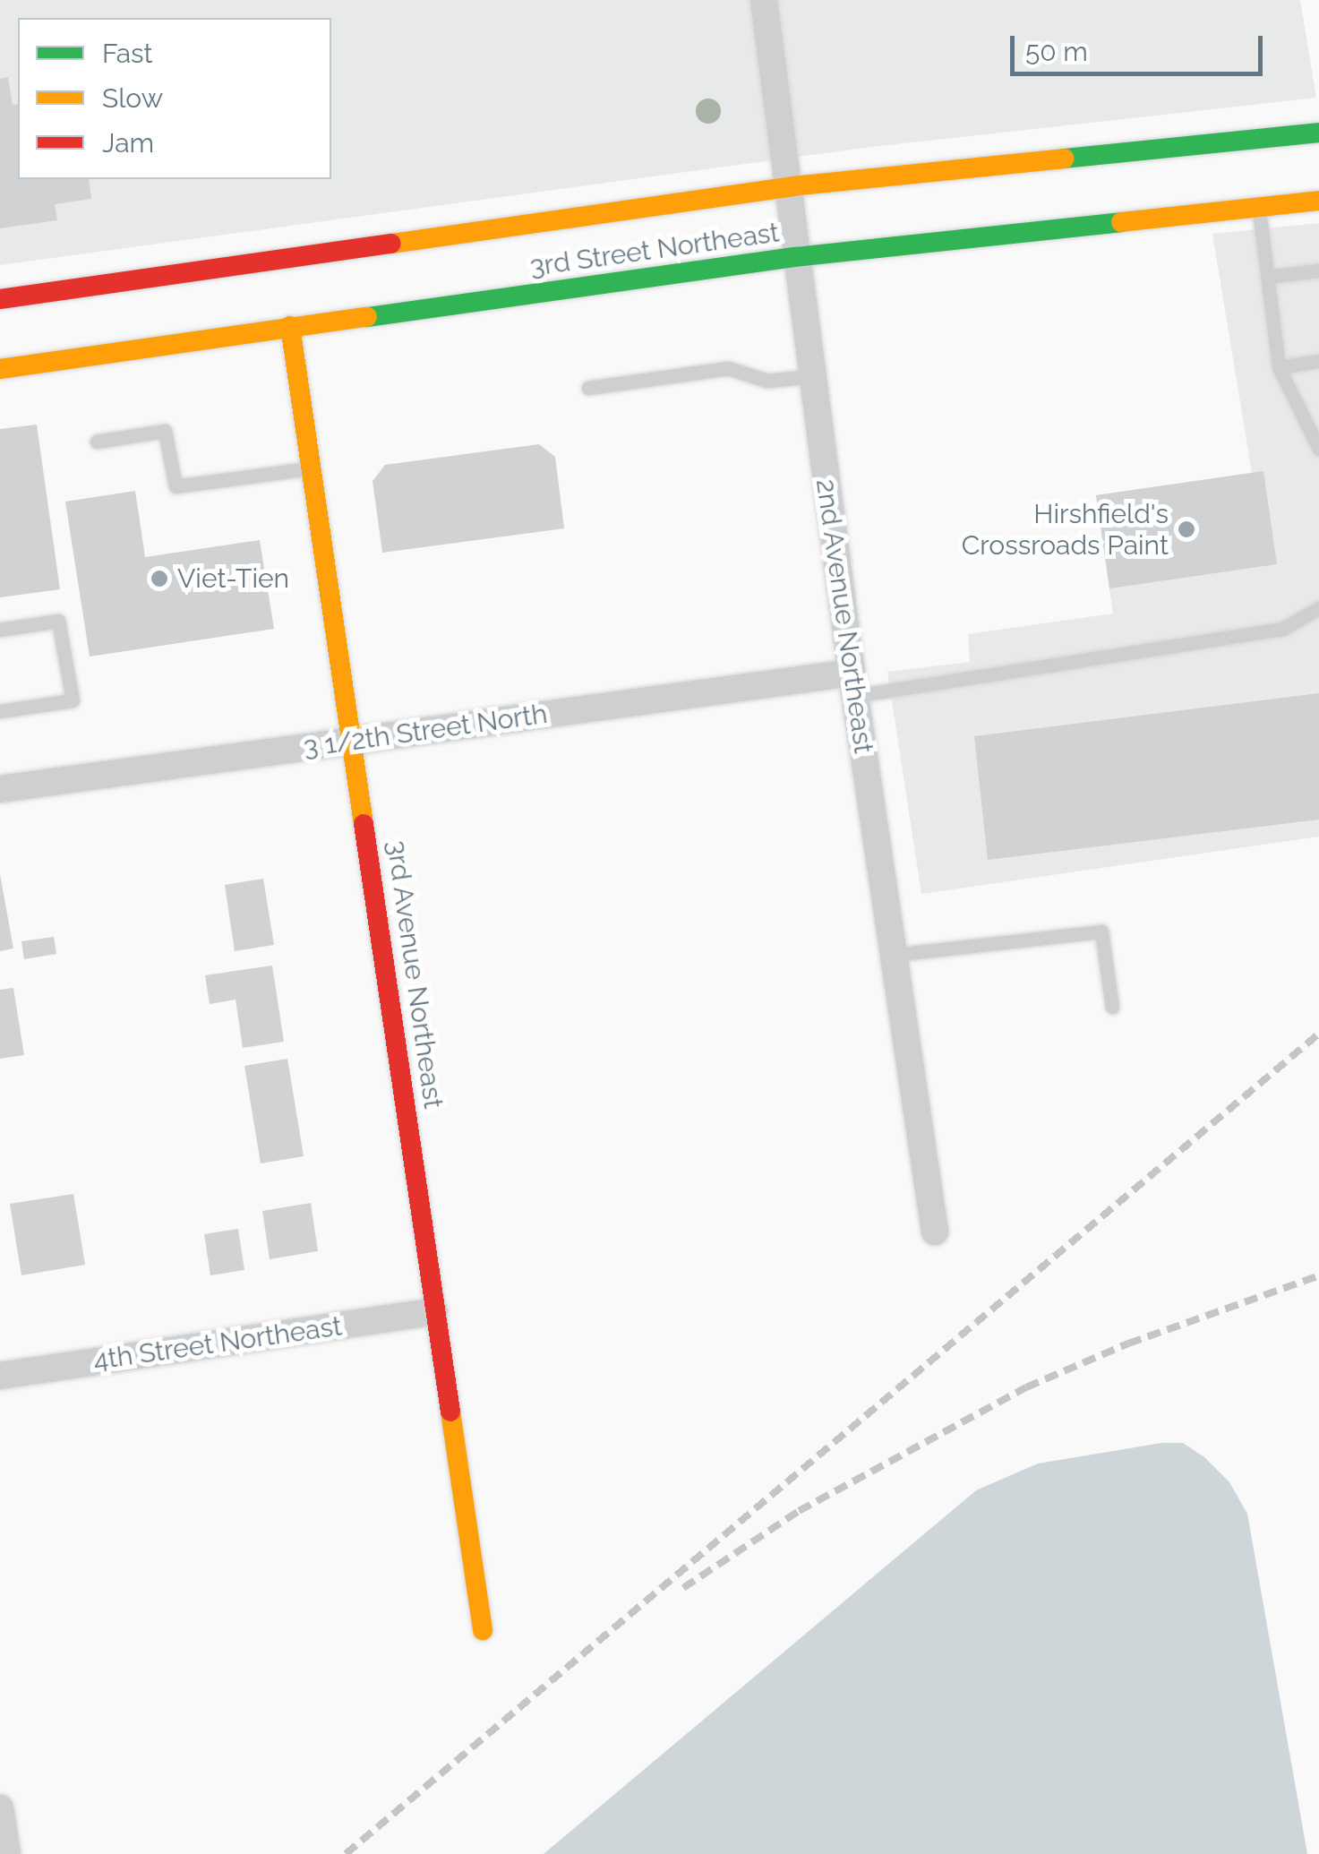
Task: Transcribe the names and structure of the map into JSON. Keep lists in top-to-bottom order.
{
  "streets": {
    "main road": ["3rd Street Northeast", "3rd Avenue Northeast"],
    "street": ["2nd Avenue Northeast", "3 1/2th Street North", "4th Street Northeast"]
  },
  "crossings": [
    ["3rd Street Northeast", "2nd Avenue Northeast"],
    ["3rd Street Northeast", "3rd Avenue Northeast"],
    ["2nd Avenue Northeast", "3 1/2th Street North"],
    ["3 1/2th Street North", "3rd Avenue Northeast"],
    ["3rd Avenue Northeast", "4th Street Northeast"]
  ],
  "places": ["Hirshfield's Crossroads Paint", "Viet-Tien"],
  "legend": ["Fast", "Slow", "Jam"],
  "scale_bar": "50 m"
}
